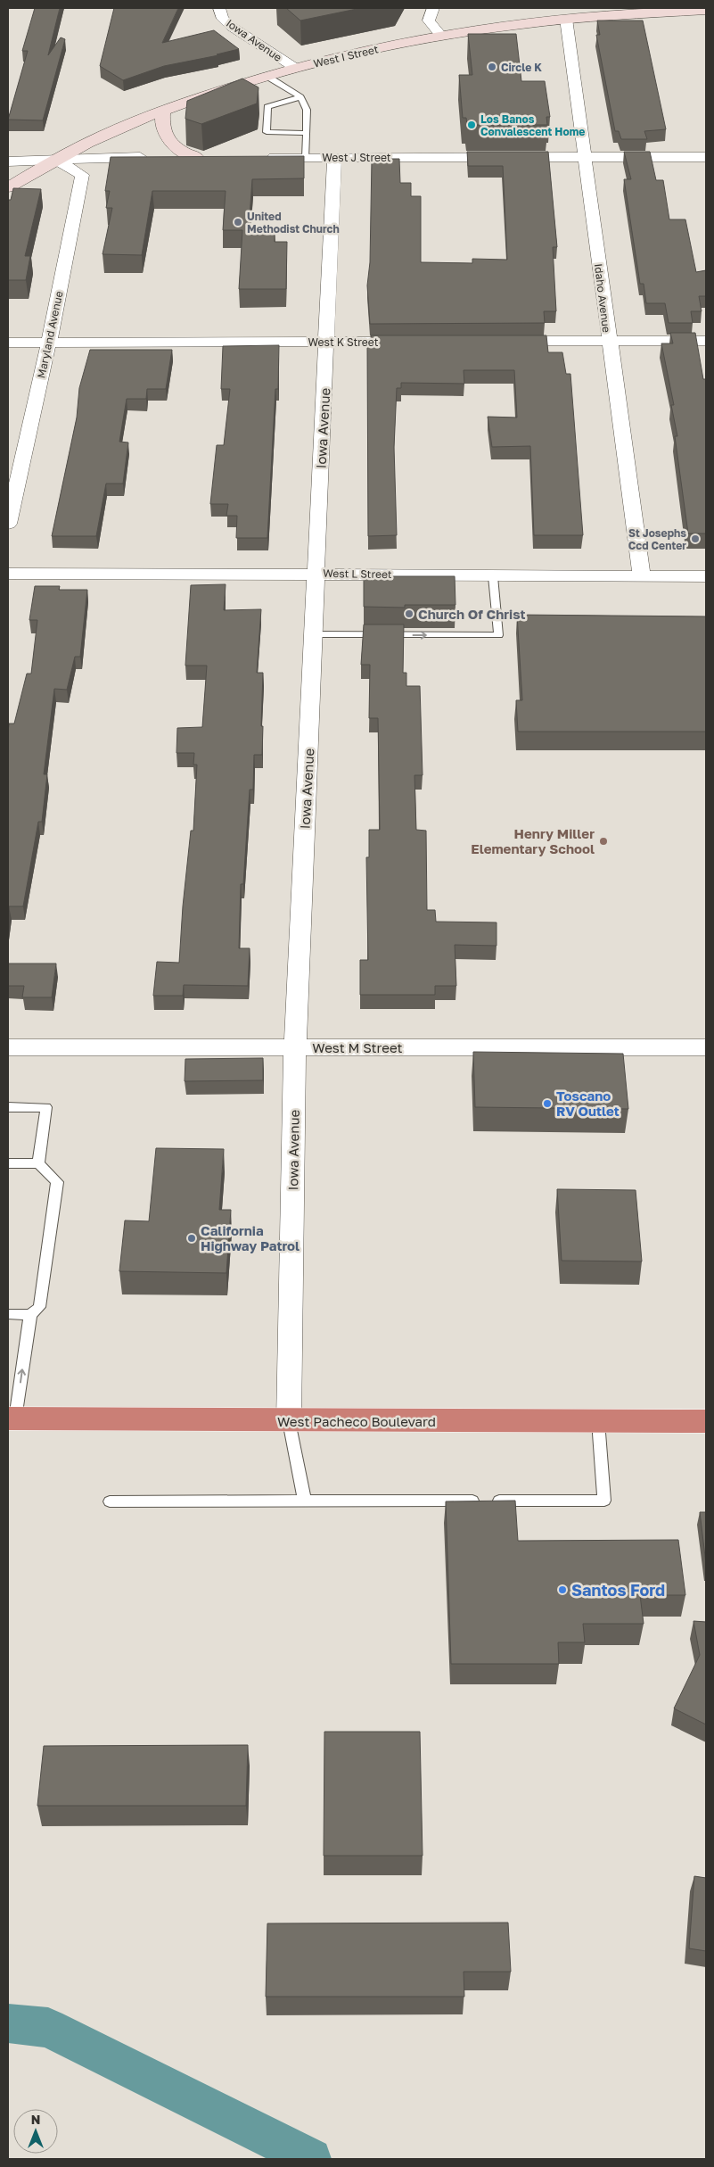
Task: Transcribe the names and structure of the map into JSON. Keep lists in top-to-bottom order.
{
  "streets": {
    "highway": ["West Pacheco Boulevard"],
    "street": [
      "Iowa Avenue",
      "West I Street",
      "West J Street",
      "Idaho Avenue",
      "Maryland Avenue",
      "West K Street",
      "West L Street",
      "West M Street"
    ]
  },
  "crossings": [
    ["Iowa Avenue", "West I Street"],
    ["Iowa Avenue", "West J Street"],
    ["Iowa Avenue", "West K Street"],
    ["Iowa Avenue", "West L Street"],
    ["Iowa Avenue", "West M Street"],
    ["Iowa Avenue", "West Pacheco Boulevard"],
    ["West I Street", "Idaho Avenue"],
    ["West I Street", "Maryland Avenue"],
    ["West J Street", "Idaho Avenue"],
    ["Idaho Avenue", "West L Street"],
    ["Maryland Avenue", "West K Street"]
  ],
  "places": [
    "Circle K",
    "Los Banos Convalescent Home",
    "United Methodist Church",
    "St Josephs Ccd Center",
    "Church Of Christ",
    "Henry Miller Elementary School",
    "Toscano RV Outlet",
    "California Highway Patrol",
    "Santos Ford"
  ],
  "north": "top"
}
